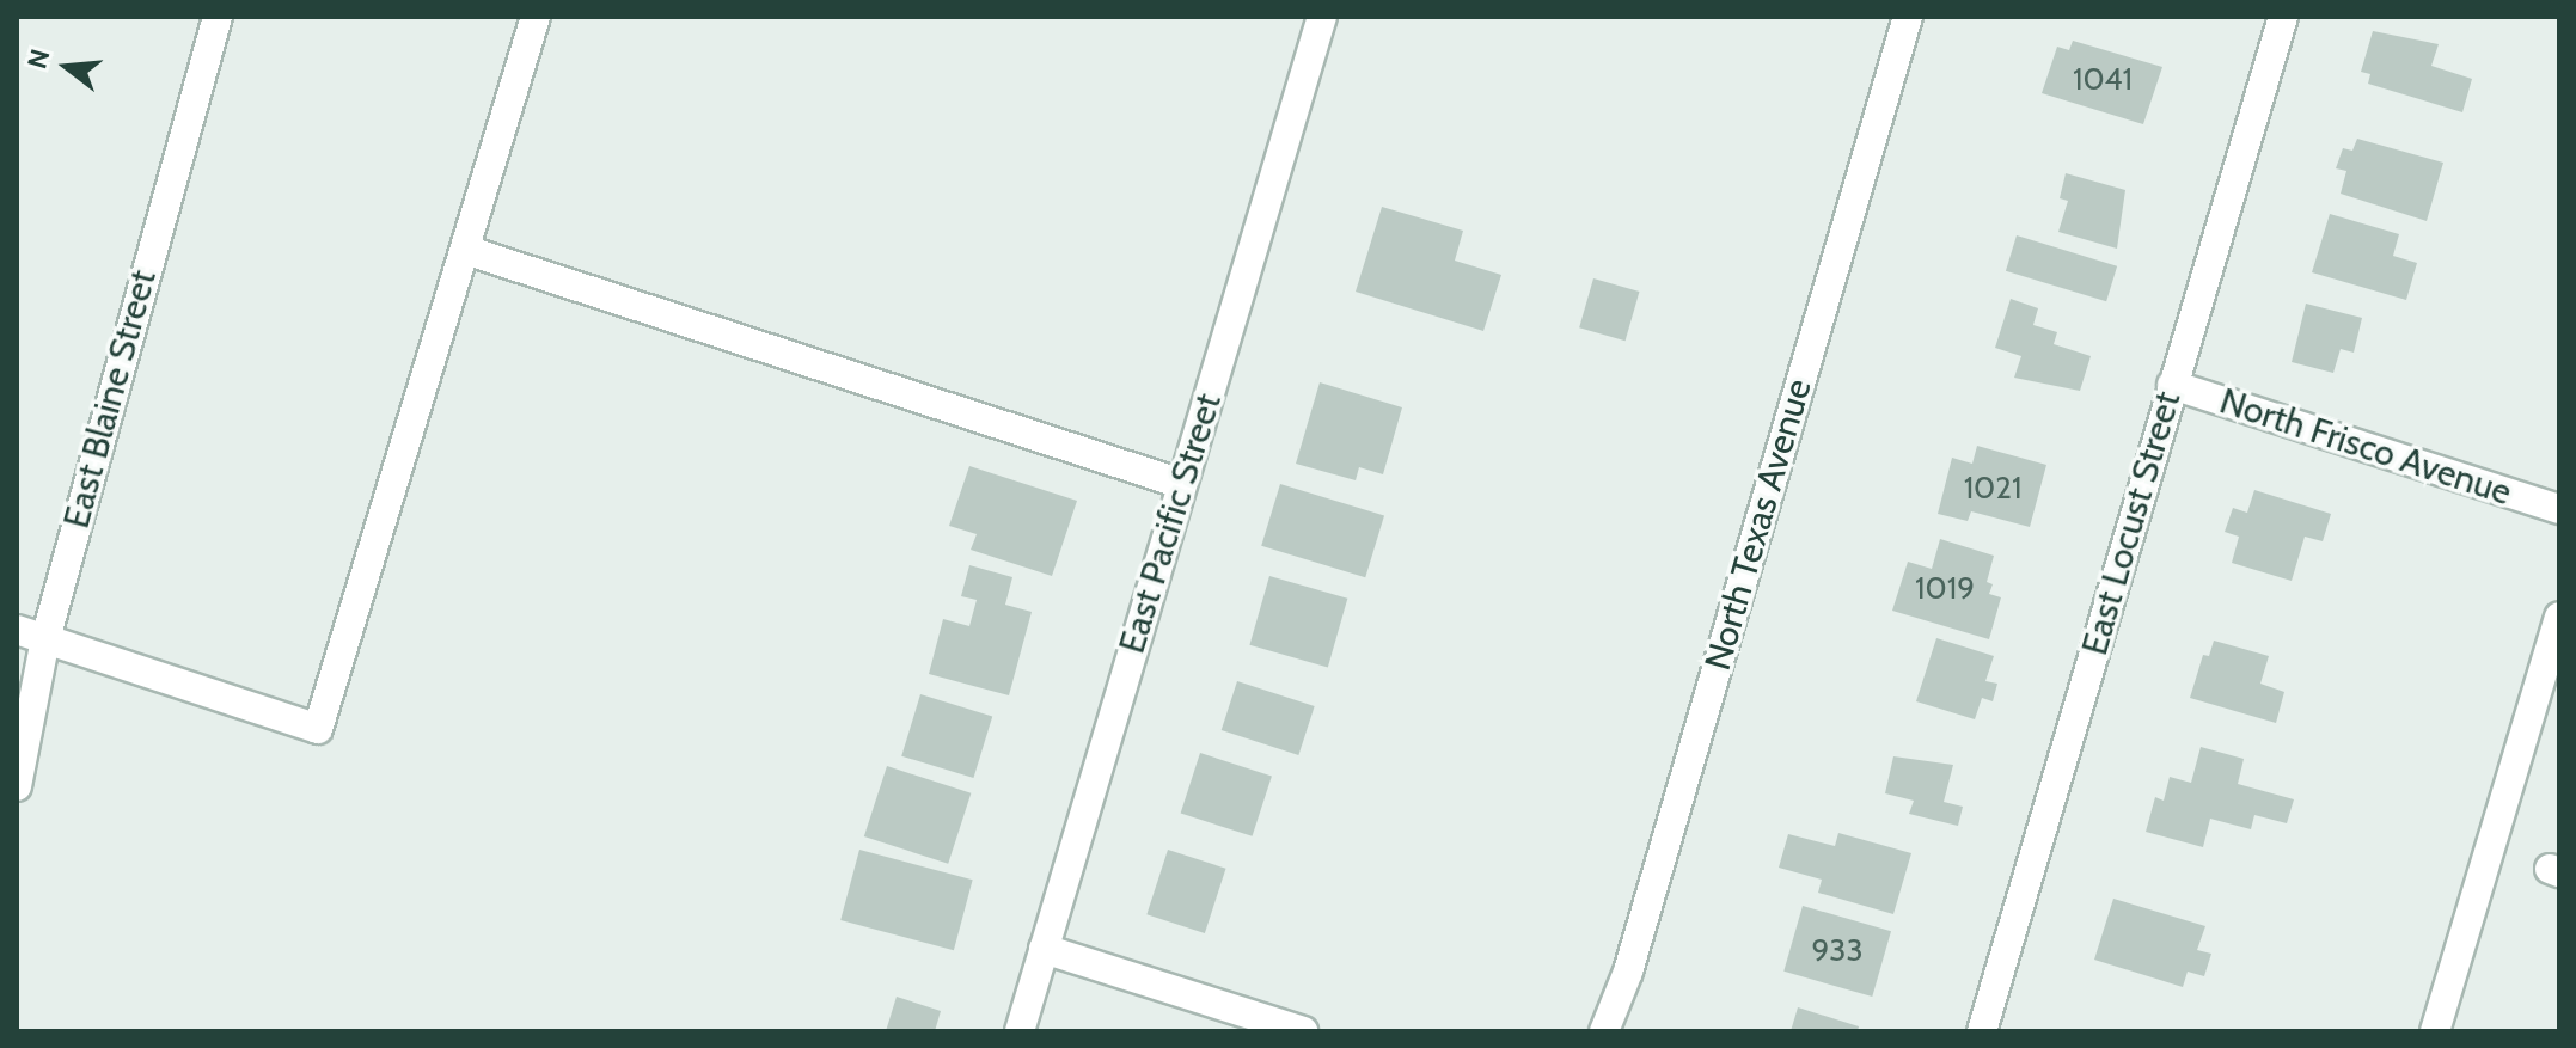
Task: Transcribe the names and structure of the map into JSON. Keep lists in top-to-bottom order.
{
  "streets": {
    "street": [
      "East Blaine Street",
      "North Frisco Avenue",
      "East Pacific Street",
      "East Locust Street",
      "North Texas Avenue"
    ]
  },
  "crossings": [
    ["North Frisco Avenue", "East Locust Street"]
  ],
  "house_numbers": [
    "1041",
    "1021",
    "1019",
    "933"
  ],
  "north": "left"
}
